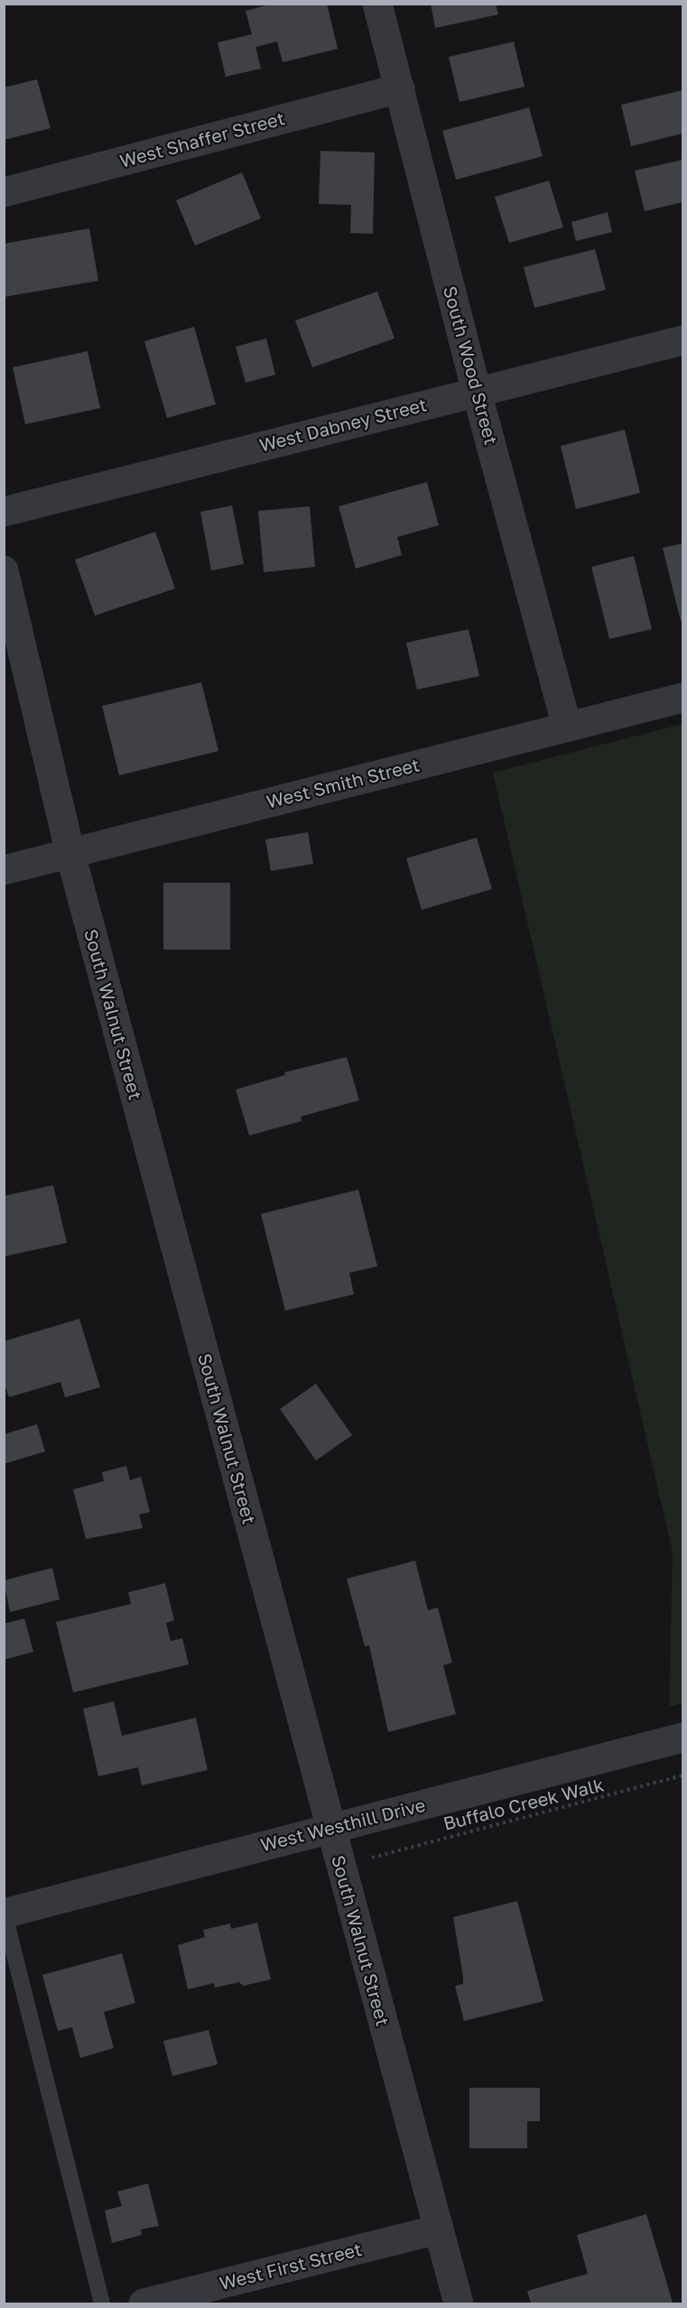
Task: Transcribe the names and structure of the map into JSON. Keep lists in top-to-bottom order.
{
  "streets": {
    "street": [
      "West Shaffer Street",
      "South Wood Street",
      "West Dabney Street",
      "West Smith Street",
      "South Walnut Street",
      "West Westhill Drive",
      "West First Street"
    ],
    "path": ["Buffalo Creek Walk"]
  },
  "crossings": [
    ["West Shaffer Street", "South Wood Street"],
    ["South Wood Street", "West Dabney Street"],
    ["South Wood Street", "West Smith Street"],
    ["West Smith Street", "South Walnut Street"],
    ["South Walnut Street", "West Westhill Drive"],
    ["South Walnut Street", "West First Street"]
  ]
}
